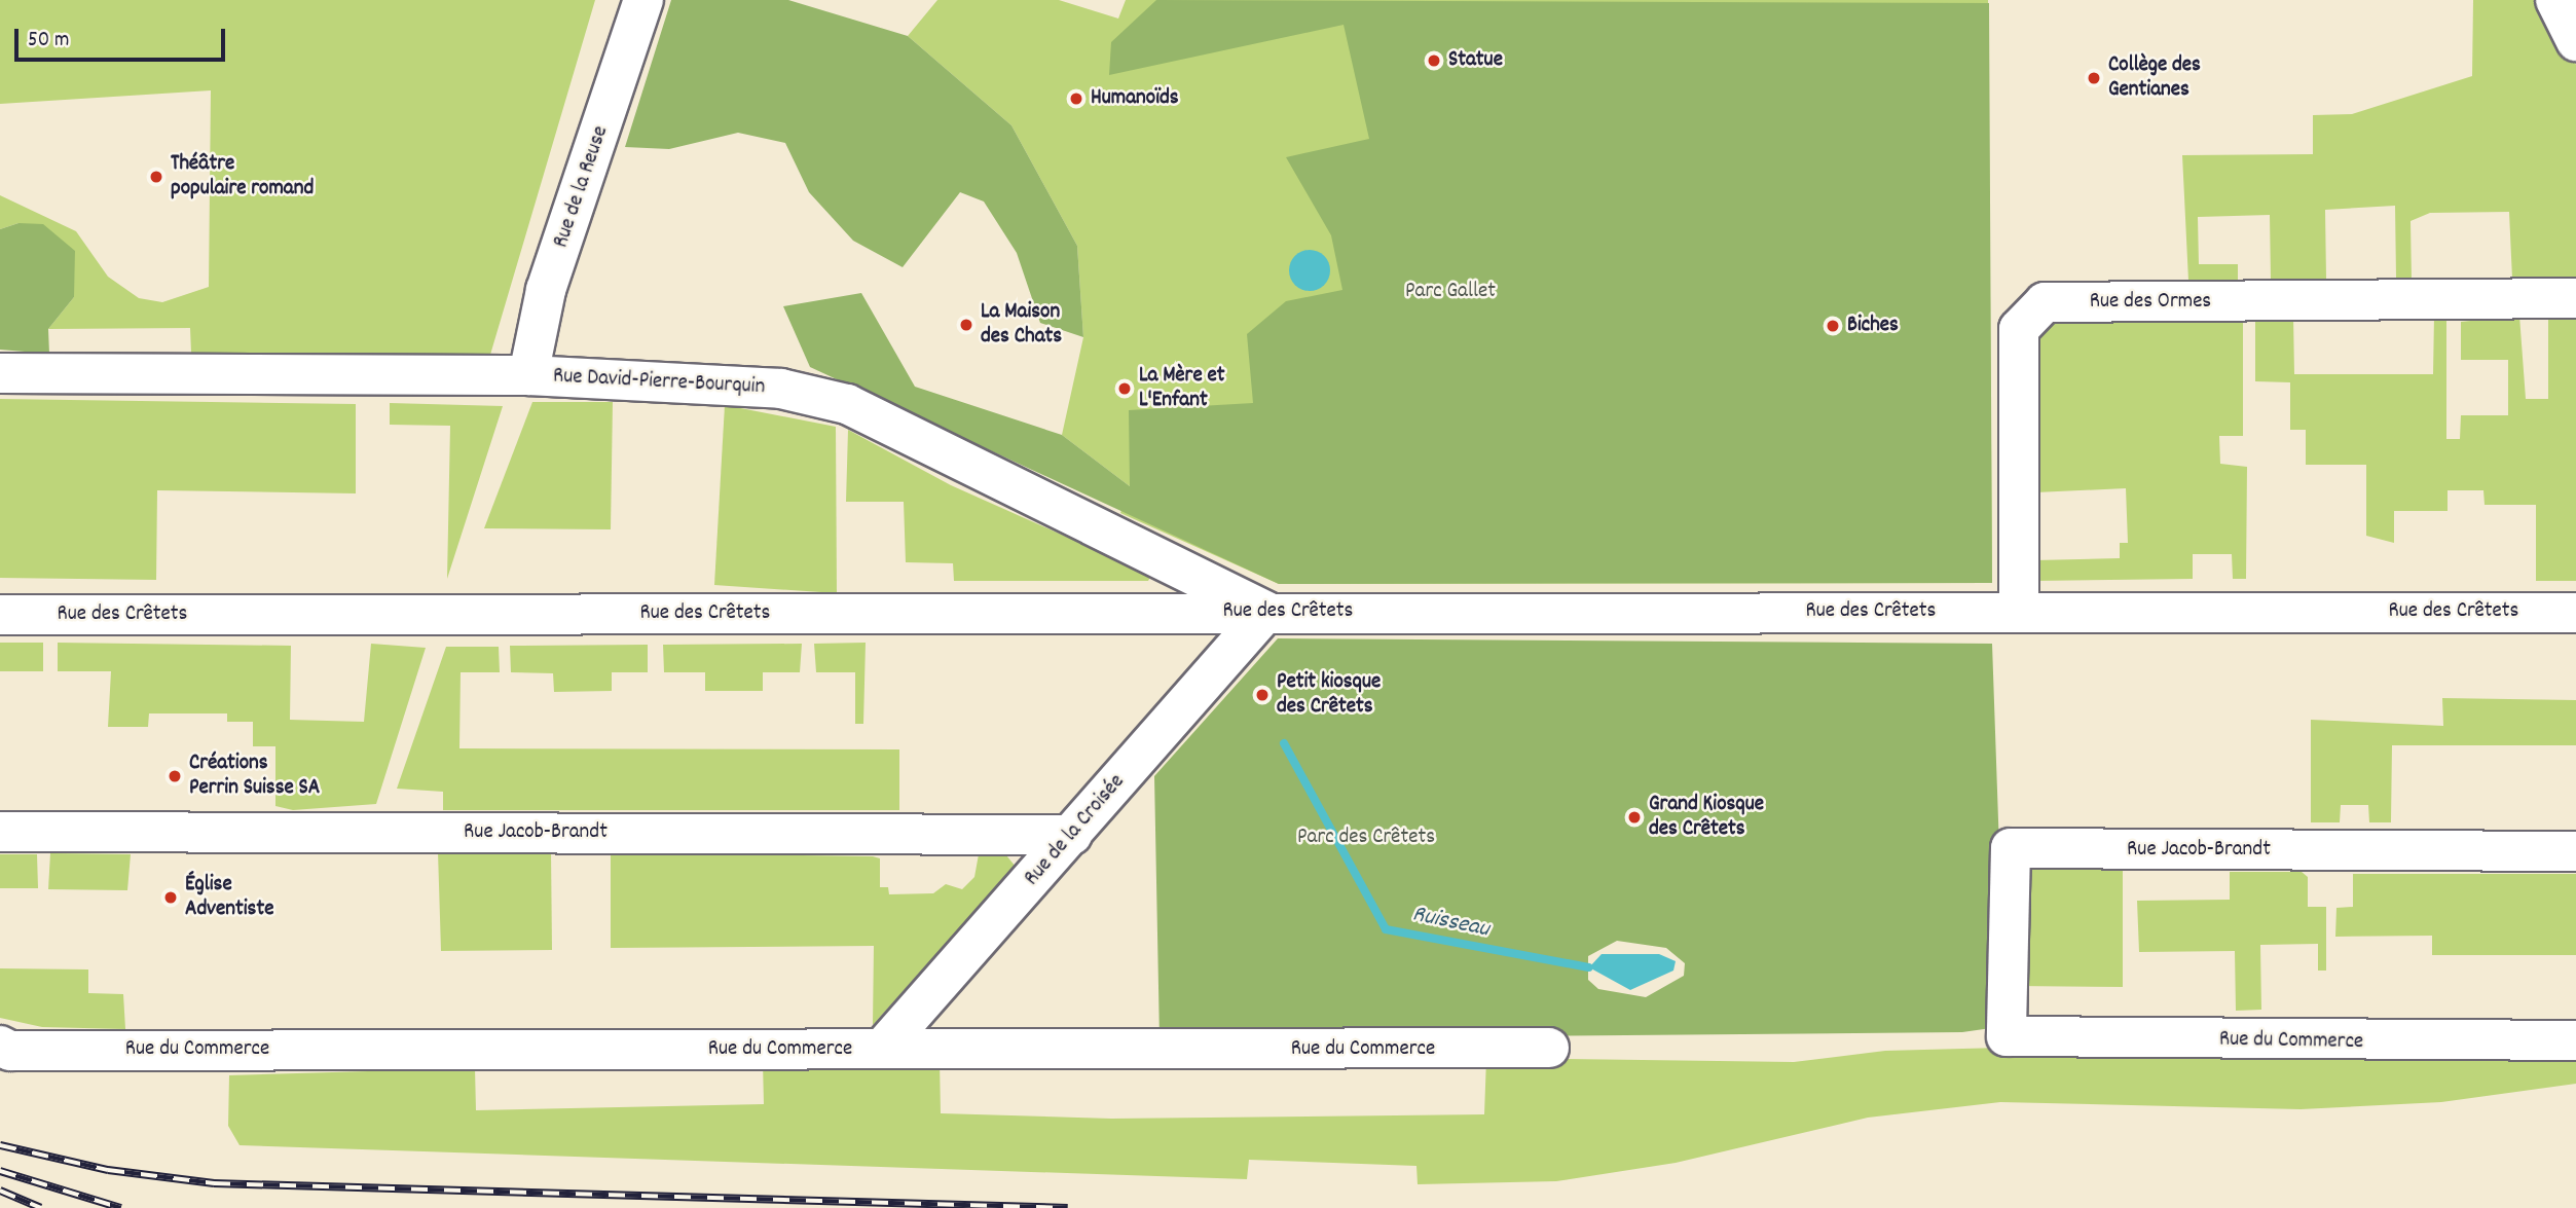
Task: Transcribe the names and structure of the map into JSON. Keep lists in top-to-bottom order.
{
  "streets": {
    "street": [
      "Rue de la Reuse",
      "Rue des Ormes",
      "Rue David-Pierre-Bourquin",
      "Rue des Crêtets",
      "Rue de la Croisée",
      "Rue Jacob-Brandt",
      "Rue du Commerce"
    ]
  },
  "crossings": [
    ["Rue de la Reuse", "Rue David-Pierre-Bourquin"],
    ["Rue des Ormes", "Rue des Crêtets"],
    ["Rue David-Pierre-Bourquin", "Rue des Crêtets"],
    ["Rue David-Pierre-Bourquin", "Rue de la Croisée"],
    ["Rue des Crêtets", "Rue de la Croisée"],
    ["Rue de la Croisée", "Rue Jacob-Brandt"],
    ["Rue de la Croisée", "Rue du Commerce"],
    ["Rue Jacob-Brandt", "Rue du Commerce"]
  ],
  "water": ["Ruisseau"],
  "parks": ["Parc Gallet", "Parc des Crêtets"],
  "places": [
    "Statue",
    "Collège des Gentianes",
    "Humanoïds",
    "Théâtre populaire romand",
    "La Maison des Chats",
    "Biches",
    "La Mère et L'Enfant",
    "Petit kiosque des Crêtets",
    "Créations Perrin Suisse SA",
    "Grand Kiosque des Crêtets",
    "Église Adventiste"
  ],
  "scale_bar": "50 m"
}
